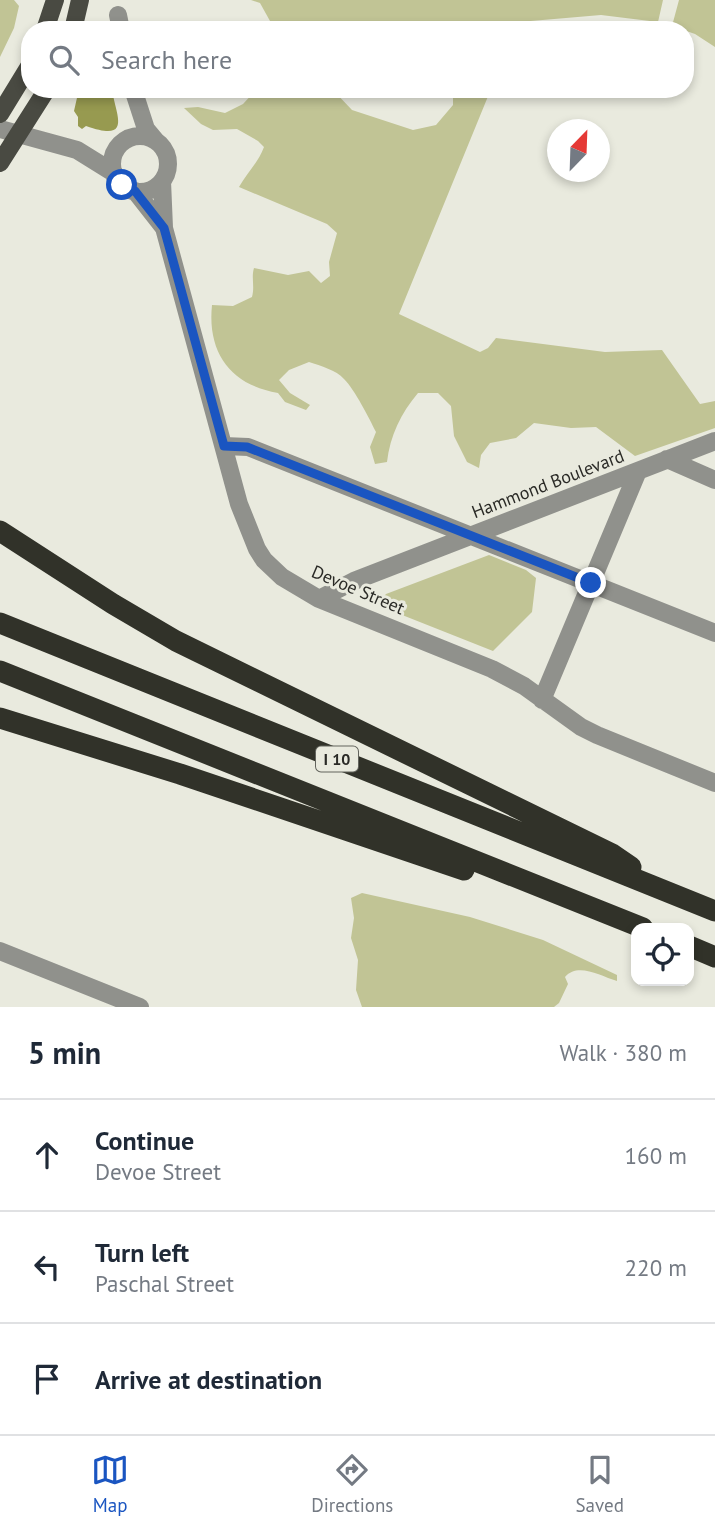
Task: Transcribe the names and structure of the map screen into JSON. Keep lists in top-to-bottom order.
{
  "streets": {
    "highway": ["I 10"],
    "street": ["Hammond Boulevard", "Devoe Street"]
  },
  "crossings": [
    ["Hammond Boulevard", "Devoe Street"]
  ],
  "north": "top right",
  "page": {
    "search": "Search here",
    "heading": ["5 min", "Walk · 380 m"],
    "list": [
      ["Continue", "Devoe Street", "160 m"],
      ["Turn left", "Paschal Street", "220 m"],
      "Arrive at destination"
    ],
    "nav": ["Map", "Directions", "Saved"]
  }
}
